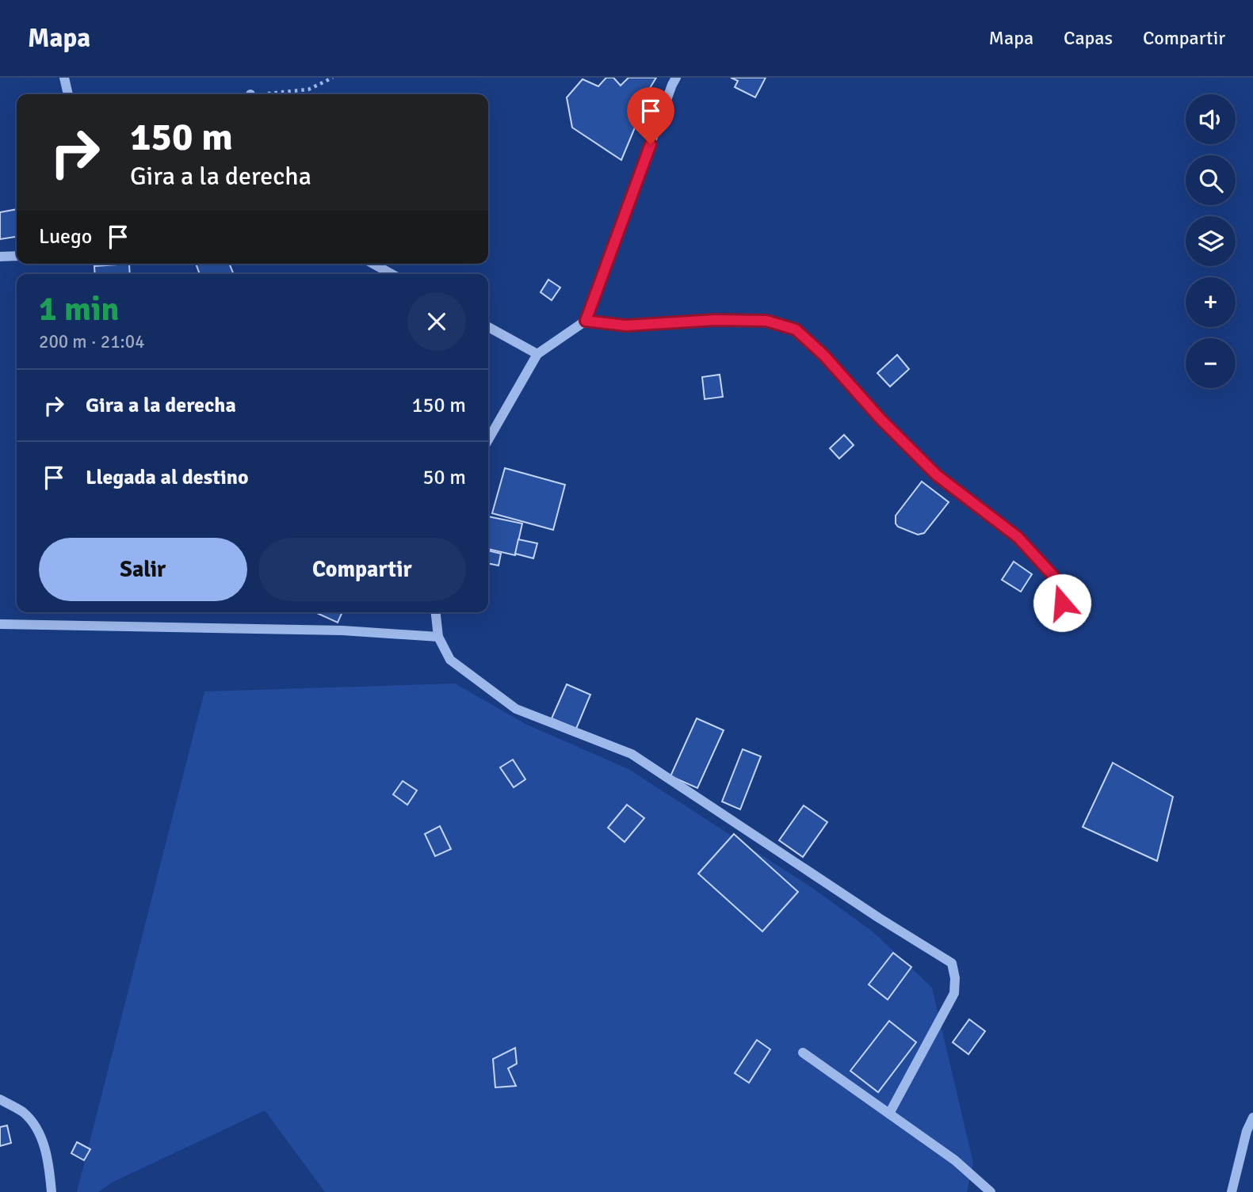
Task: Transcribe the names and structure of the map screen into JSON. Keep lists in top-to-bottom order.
{
  "page": {
    "header": "Mapa",
    "nav": ["Mapa", "Capas", "Compartir"],
    "map_buttons": ["+", "−"],
    "turn": ["150 m", "Gira a la derecha"],
    "then": "Luego",
    "heading": ["1 min", "200 m · 21:04"],
    "list": [
      {
        "name": "Gira a la derecha",
        "value": "150 m"
      },
      {
        "name": "Llegada al destino",
        "value": "50 m"
      }
    ],
    "buttons": ["Salir", "Compartir"]
  }
}
